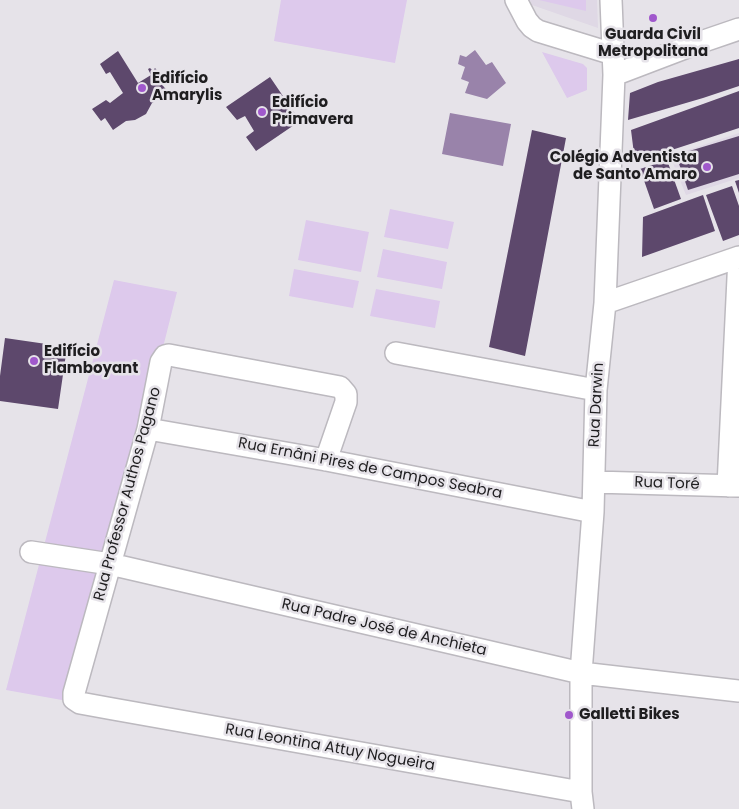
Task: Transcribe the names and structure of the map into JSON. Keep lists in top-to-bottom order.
{
  "streets": {
    "street": [
      "Rua Darwin",
      "Rua Ernâni Pires de Campos Seabra",
      "Rua Toré",
      "Rua Professor Authos Pagano",
      "Rua Padre José de Anchieta",
      "Rua Leontina Attuy Nogueira"
    ]
  },
  "crossings": [
    ["Rua Darwin", "Rua Ernâni Pires de Campos Seabra"],
    ["Rua Darwin", "Rua Toré"],
    ["Rua Darwin", "Rua Padre José de Anchieta"],
    ["Rua Darwin", "Rua Leontina Attuy Nogueira"],
    ["Rua Ernâni Pires de Campos Seabra", "Rua Professor Authos Pagano"],
    ["Rua Professor Authos Pagano", "Rua Padre José de Anchieta"],
    ["Rua Professor Authos Pagano", "Rua Leontina Attuy Nogueira"]
  ],
  "places": [
    "Guarda Civil Metropolitana",
    "Edifício Amarylis",
    "Edifício Primavera",
    "Colégio Adventista de Santo Amaro",
    "Edifício Flamboyant",
    "Galletti Bikes"
  ]
}
